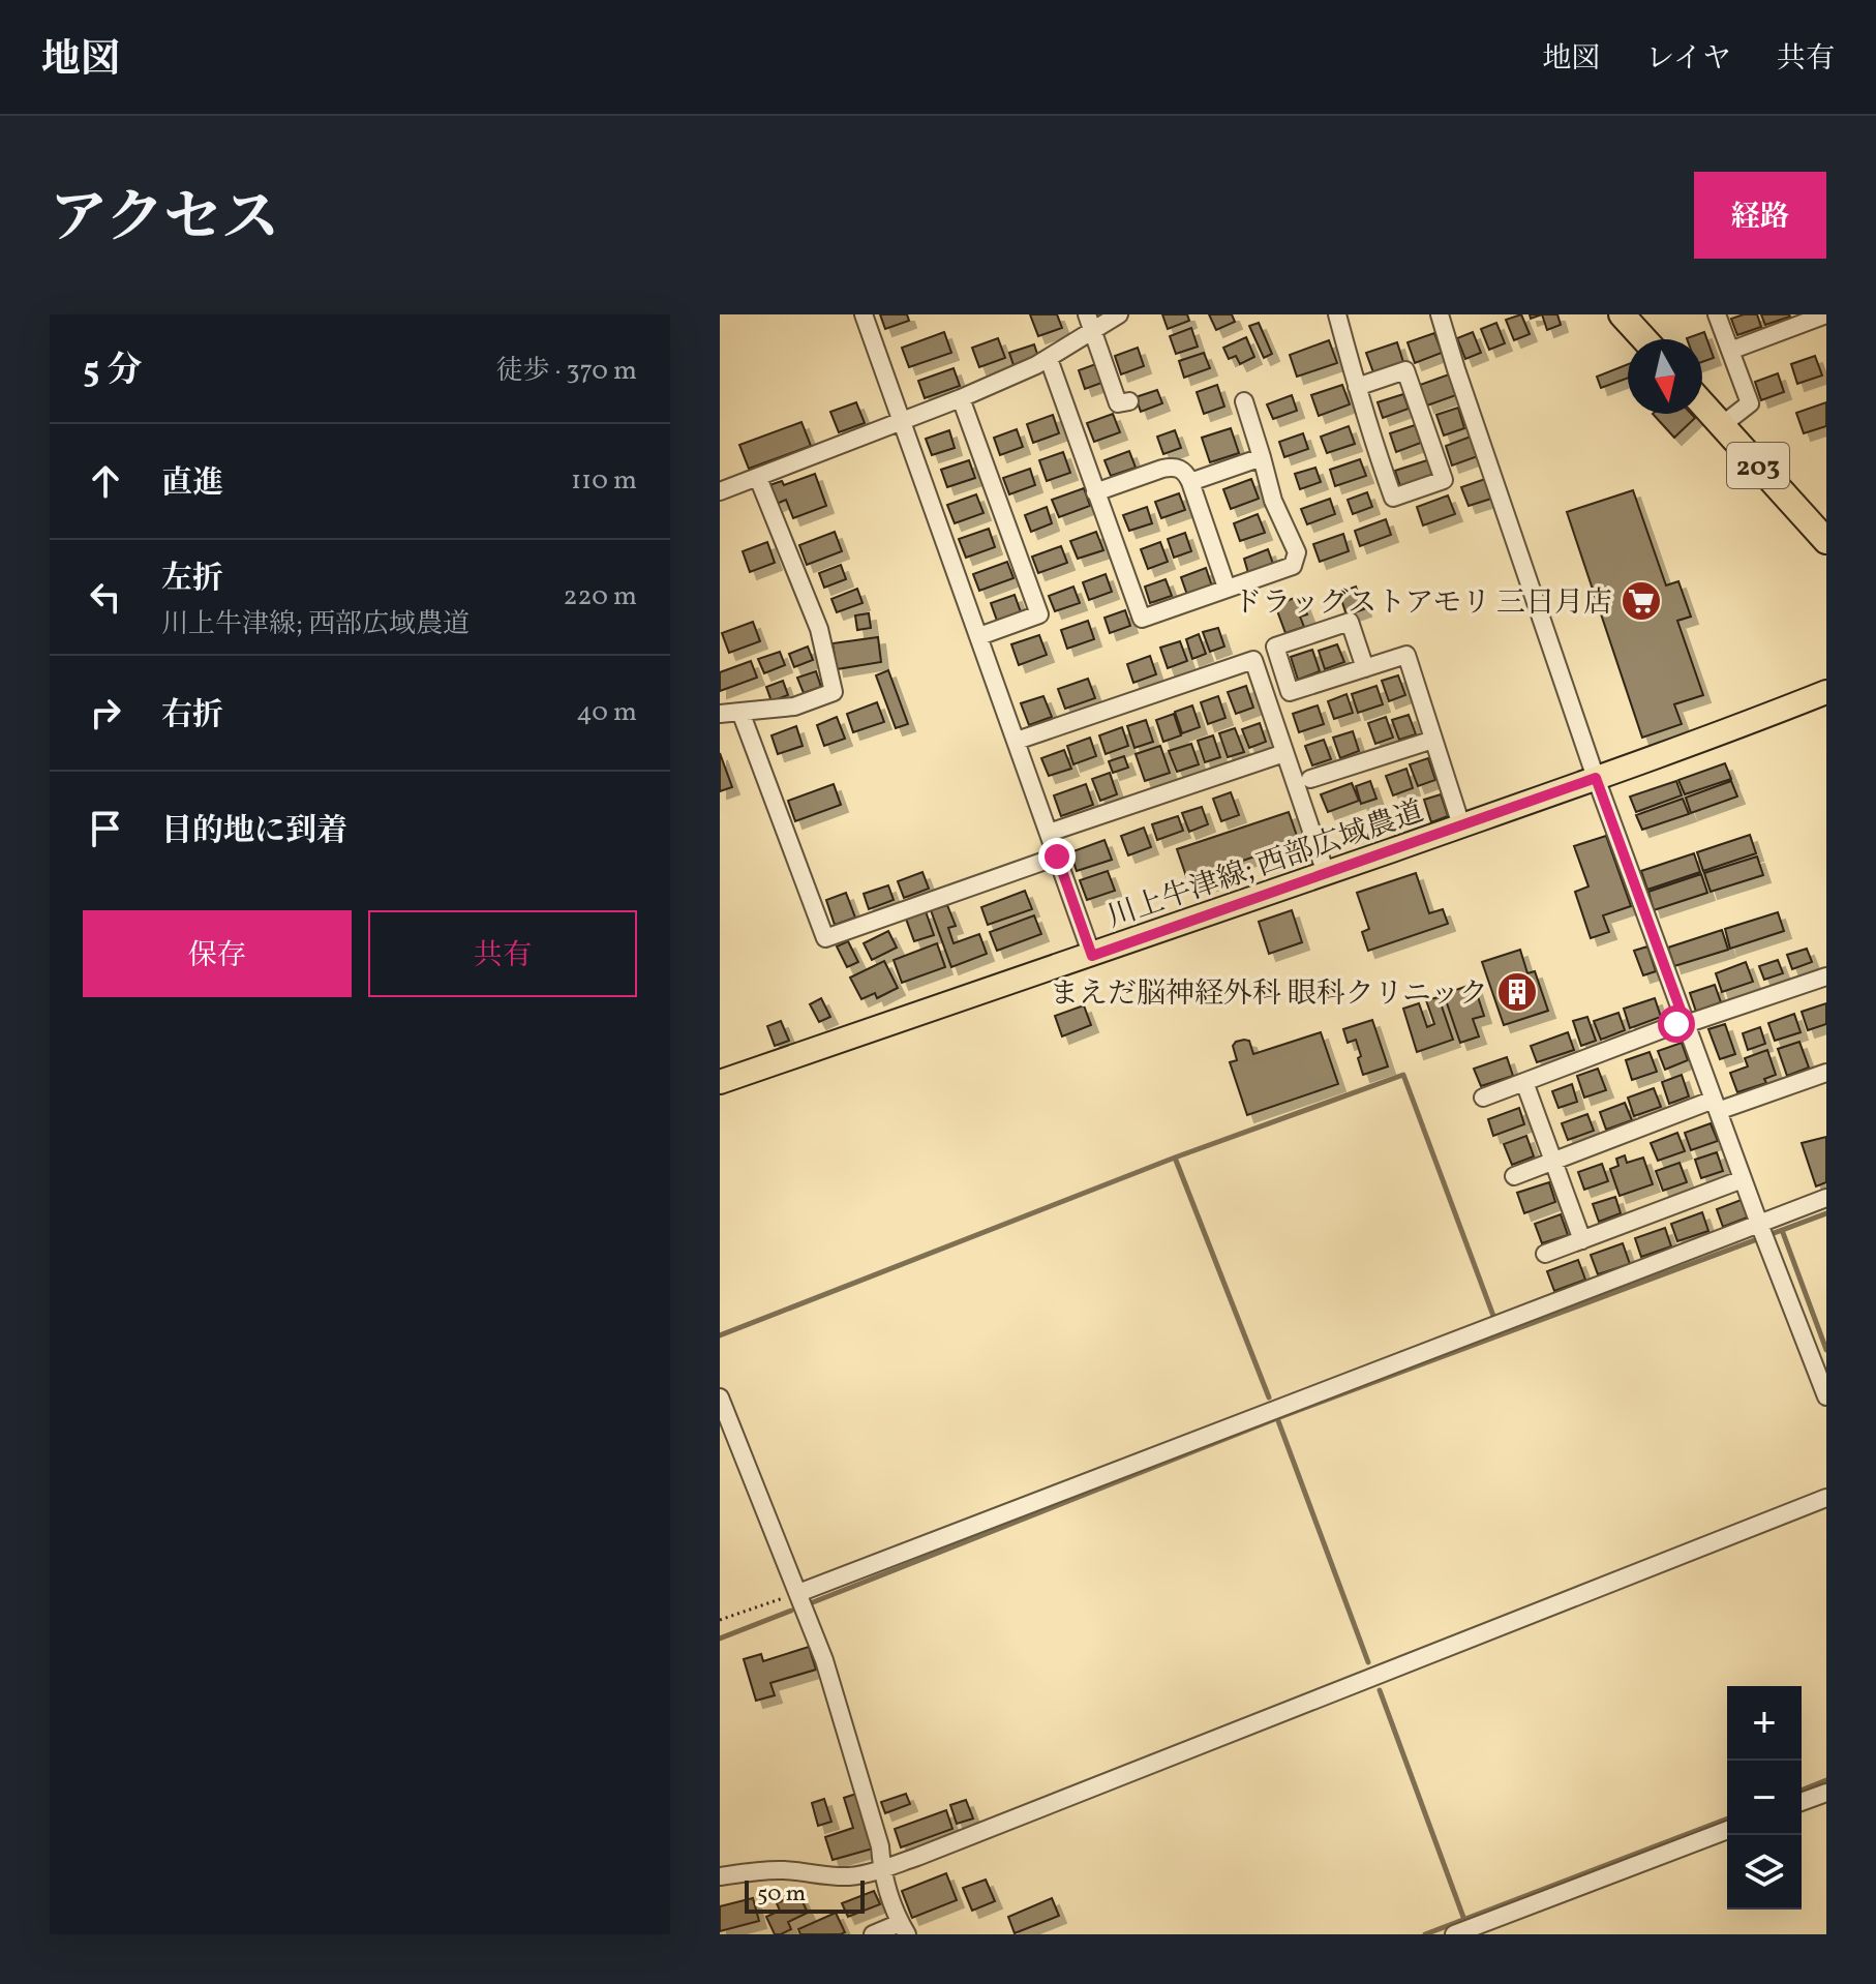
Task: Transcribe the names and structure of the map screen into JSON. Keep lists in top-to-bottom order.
{
  "streets": {
    "highway": ["203"],
    "main road": ["川上牛津線; 西部広域農道"]
  },
  "places": {
    "supermarket": ["ドラッグストアモリ 三日月店"],
    "building": ["まえだ脳神経外科 眼科クリニック"]
  },
  "scale_bar": "50 m",
  "north": "bottom",
  "page": {
    "header": "地図",
    "nav": ["地図", "レイヤ", "共有"],
    "title": "アクセス",
    "buttons": [
      "経路",
      ["保存", "共有"]
    ],
    "heading": ["5 分", "徒歩 · 370 m"],
    "list": [
      ["直進", "110 m"],
      ["左折", "川上牛津線; 西部広域農道", "220 m"],
      ["右折", "40 m"],
      "目的地に到着"
    ],
    "map_buttons": ["+", "−"],
    "scale": "50 m"
  }
}
